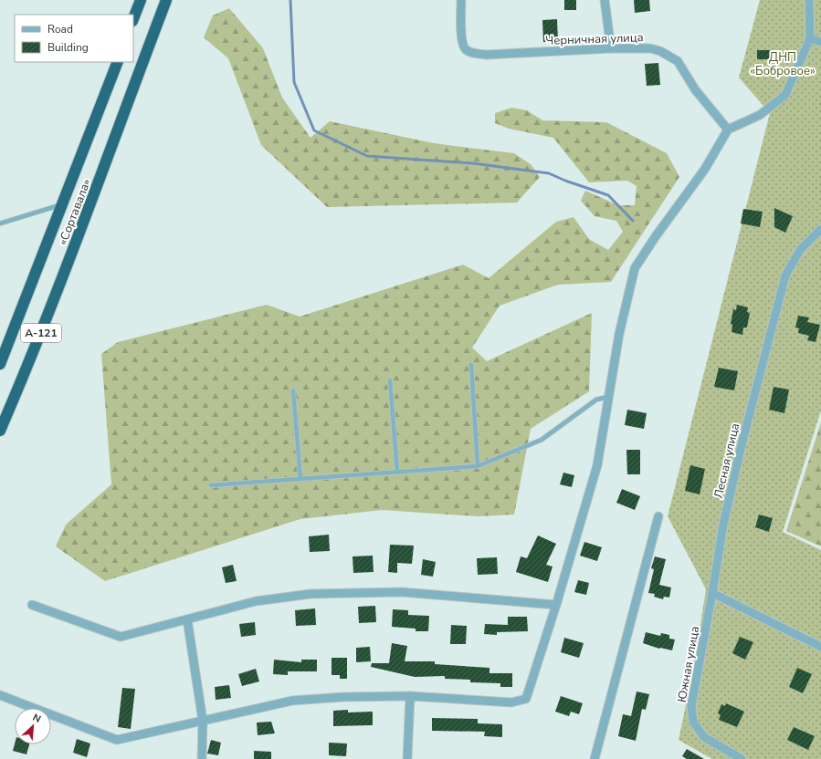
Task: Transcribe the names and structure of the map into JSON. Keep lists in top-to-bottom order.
{
  "streets": {
    "highway": ["«Сортавала»", "А-121"],
    "street": ["Черничная улица", "Лесная улица", "Южная улица"]
  },
  "crossings": [
    ["Лесная улица", "Южная улица"]
  ],
  "parks": ["ДНП «Бобровое»"],
  "legend": ["Road", "Building"],
  "north": "top right"
}
